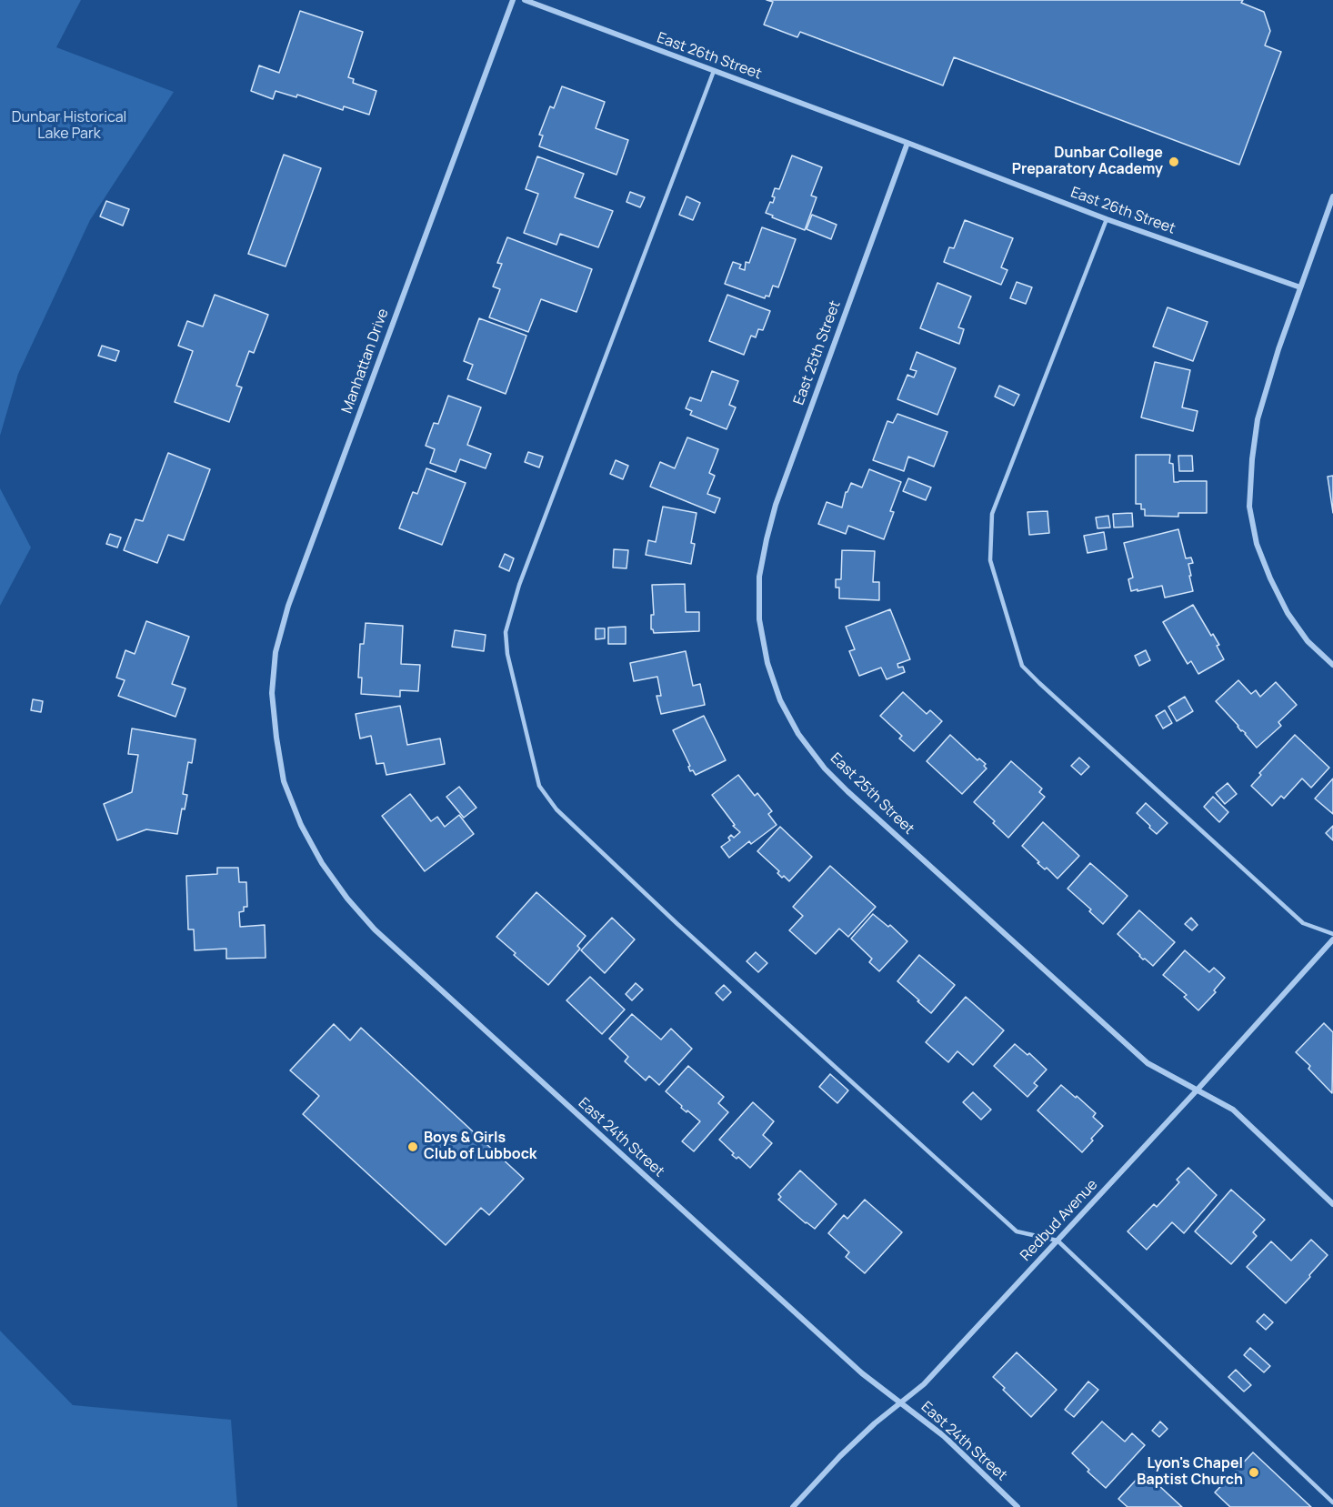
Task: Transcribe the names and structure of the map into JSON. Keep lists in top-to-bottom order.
{
  "streets": {
    "street": [
      "East 26th Street",
      "East 25th Street",
      "Manhattan Drive",
      "East 24th Street",
      "Redbud Avenue"
    ]
  },
  "crossings": [
    ["East 26th Street", "East 25th Street"],
    ["East 25th Street", "Redbud Avenue"],
    ["Manhattan Drive", "East 24th Street"],
    ["East 24th Street", "Redbud Avenue"]
  ],
  "parks": ["Dunbar Historical Lake Park"],
  "places": ["Dunbar College Preparatory Academy", "Boys & Girls Club of Lubbock", "Lyon's Chapel Baptist Church"]
}
